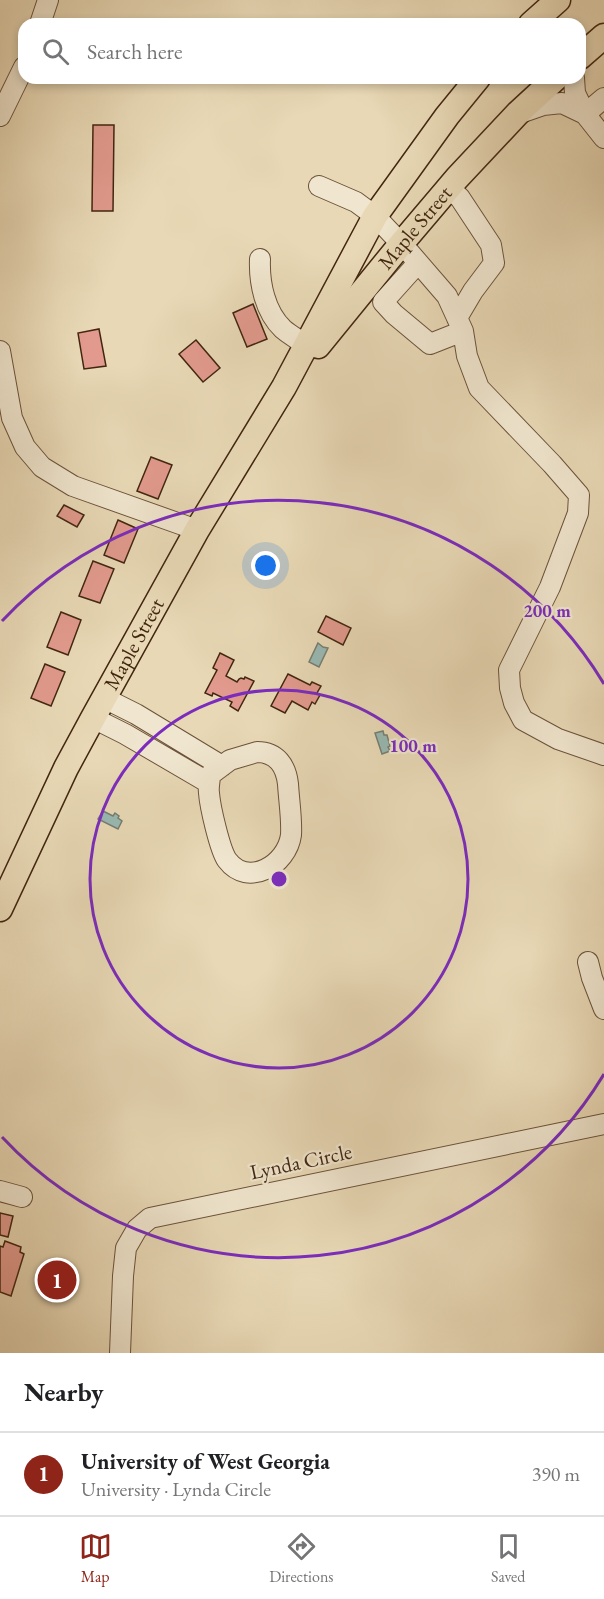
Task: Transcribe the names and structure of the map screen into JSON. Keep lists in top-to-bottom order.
{
  "streets": {
    "main road": ["Maple Street"],
    "street": ["Lynda Circle"]
  },
  "page": {
    "search": "Search here",
    "pins": "1",
    "heading": "Nearby",
    "list": [
      {
        "mark": "1",
        "name": "University of West Georgia",
        "note": "University · Lynda Circle",
        "value": "390 m"
      }
    ],
    "nav": ["Map", "Directions", "Saved"]
  },
  "rings": ["200 m", "100 m"]
}
